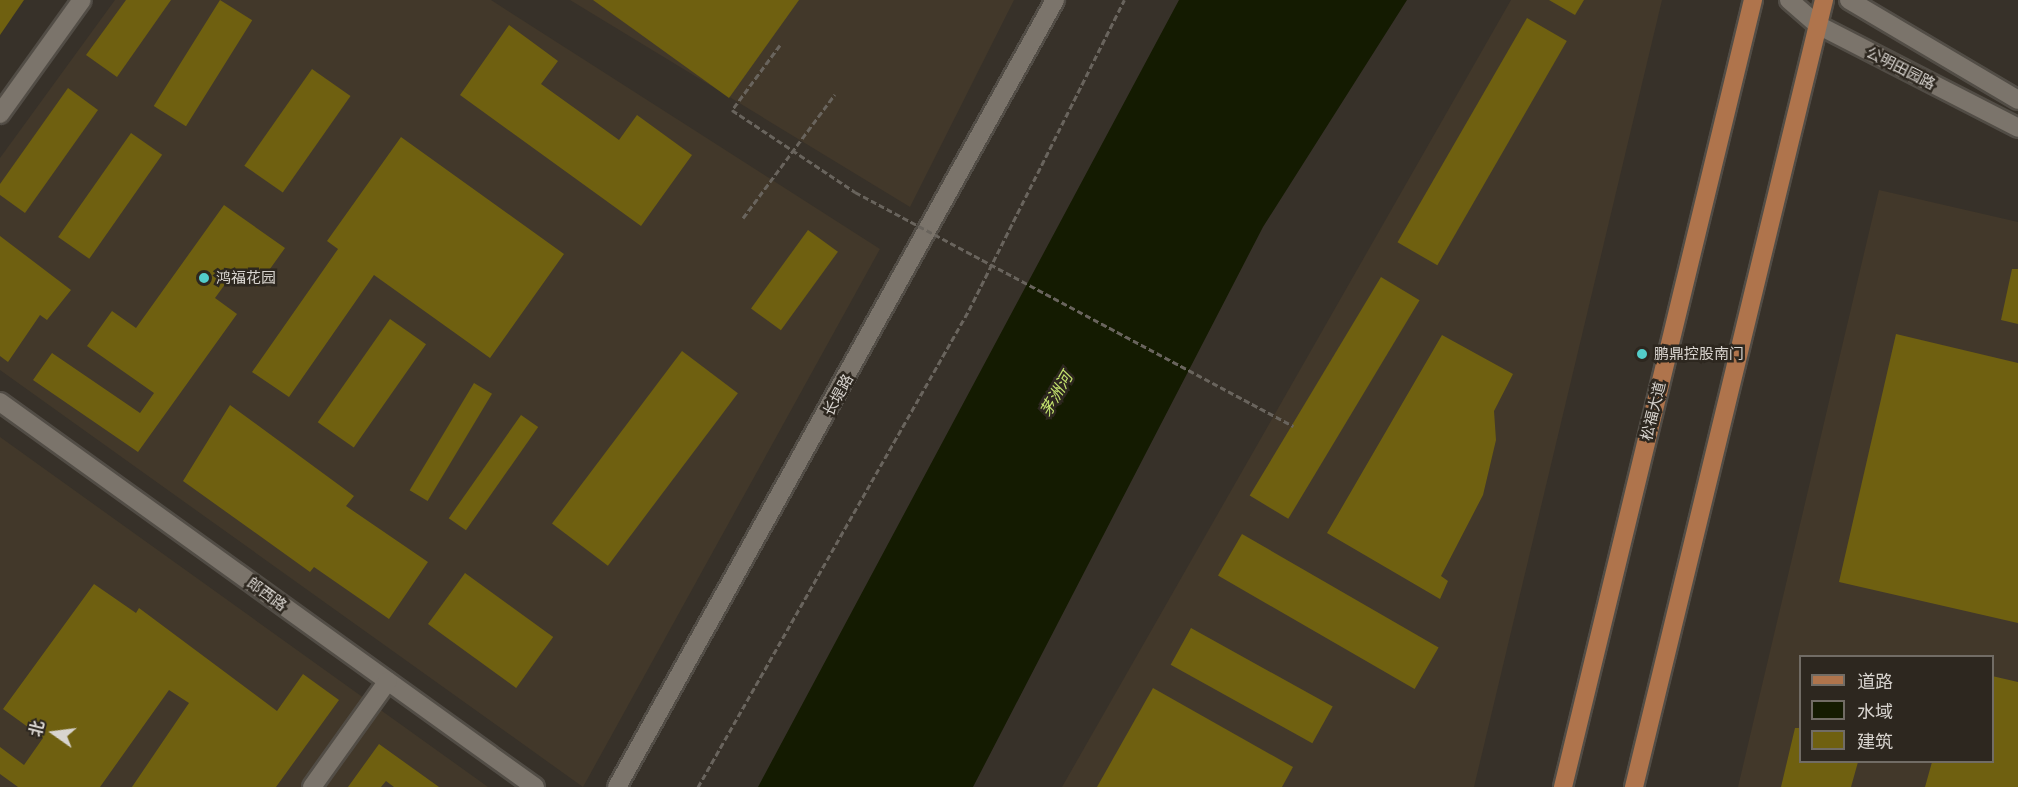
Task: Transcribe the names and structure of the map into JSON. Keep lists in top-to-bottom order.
{
  "streets": {
    "main road": ["松福大道"],
    "street": ["公明田园路", "长堤路", "郎西路"]
  },
  "water": ["茅洲河"],
  "places": ["鸿福花园", "鹏鼎控股南门"],
  "legend": ["道路", "水域", "建筑"],
  "north": "left"
}
